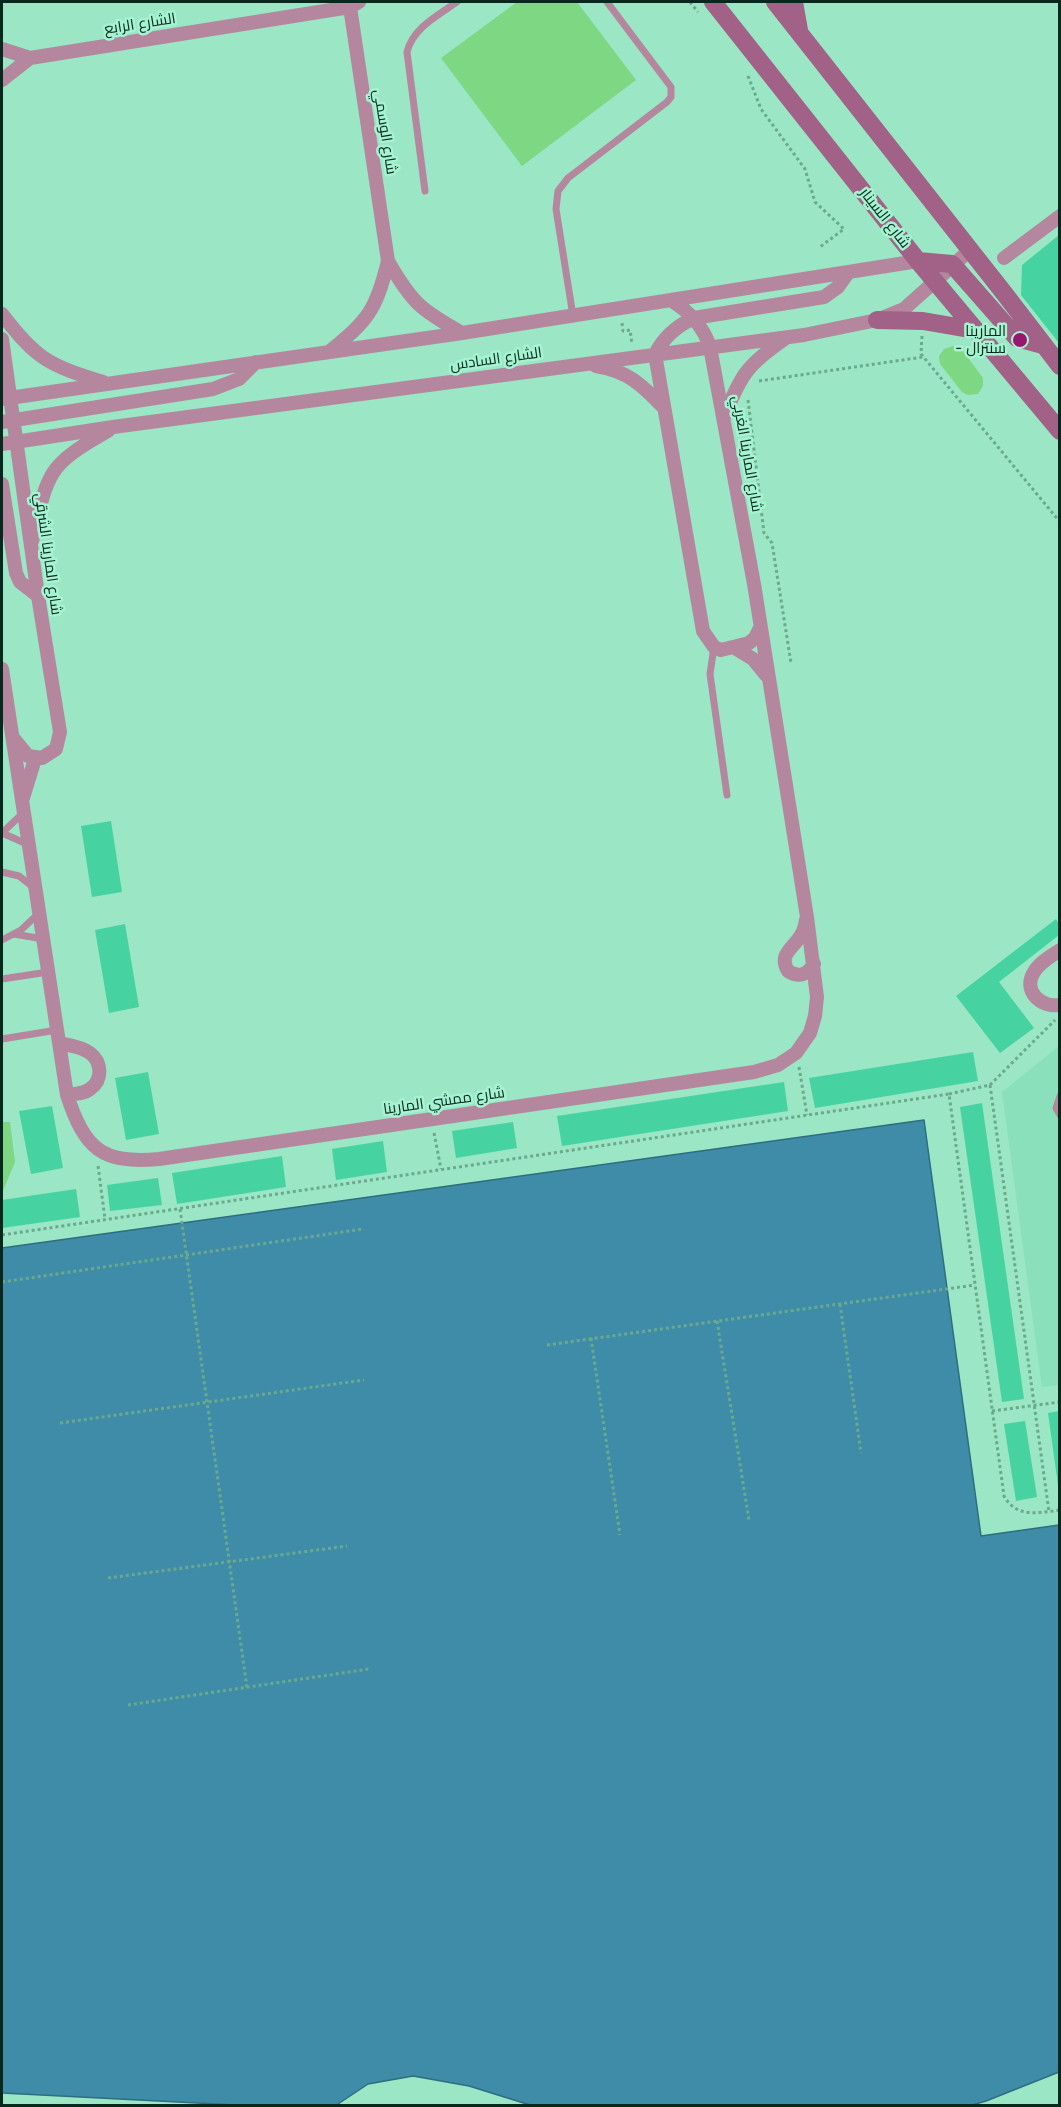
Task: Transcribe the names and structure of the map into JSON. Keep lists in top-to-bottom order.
{
  "streets": {
    "street": [
      "الشارع الرابع",
      "شارع الوسمي",
      "شارع السينار",
      "الشارع السادس",
      "شارع المارينا الغربي",
      "شارع المارينا الشرقي",
      "شارع ممشي المارينا"
    ]
  },
  "crossings": [
    ["الشارع الرابع", "شارع الوسمي"],
    ["شارع الوسمي", "الشارع السادس"],
    ["شارع السينار", "الشارع السادس"],
    ["الشارع السادس", "شارع المارينا الغربي"],
    ["الشارع السادس", "شارع المارينا الشرقي"],
    ["شارع المارينا الغربي", "شارع ممشي المارينا"]
  ],
  "places": ["المارينا - سنترال"]
}
